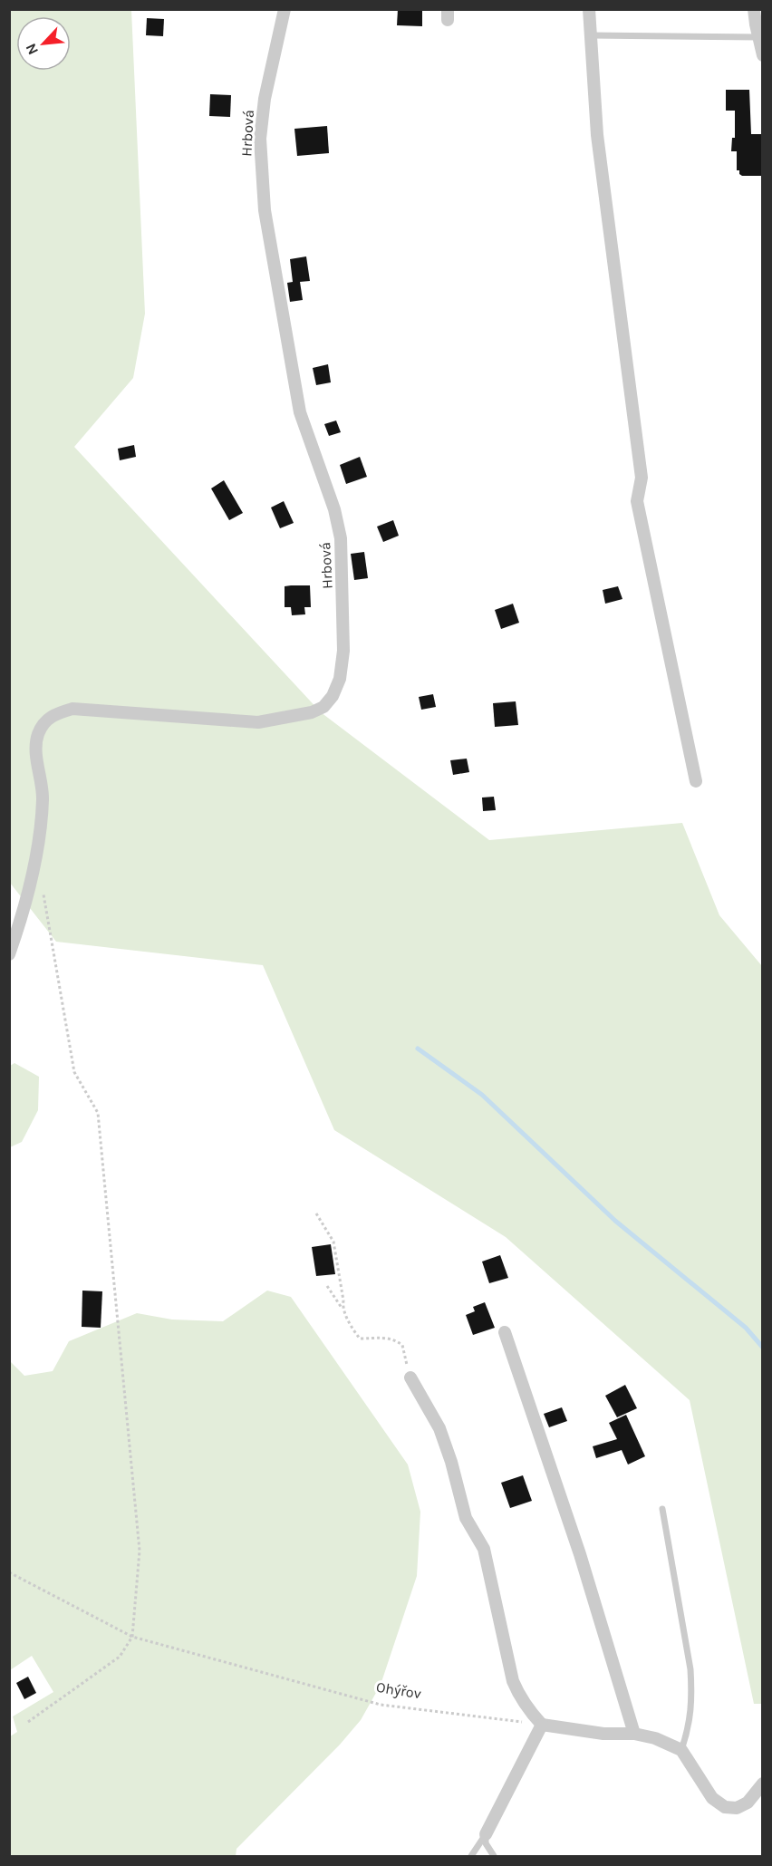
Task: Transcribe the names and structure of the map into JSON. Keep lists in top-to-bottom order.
{
  "streets": {
    "street": ["Hrbová"],
    "path": ["Ohýřov"]
  },
  "north": "bottom left"
}
